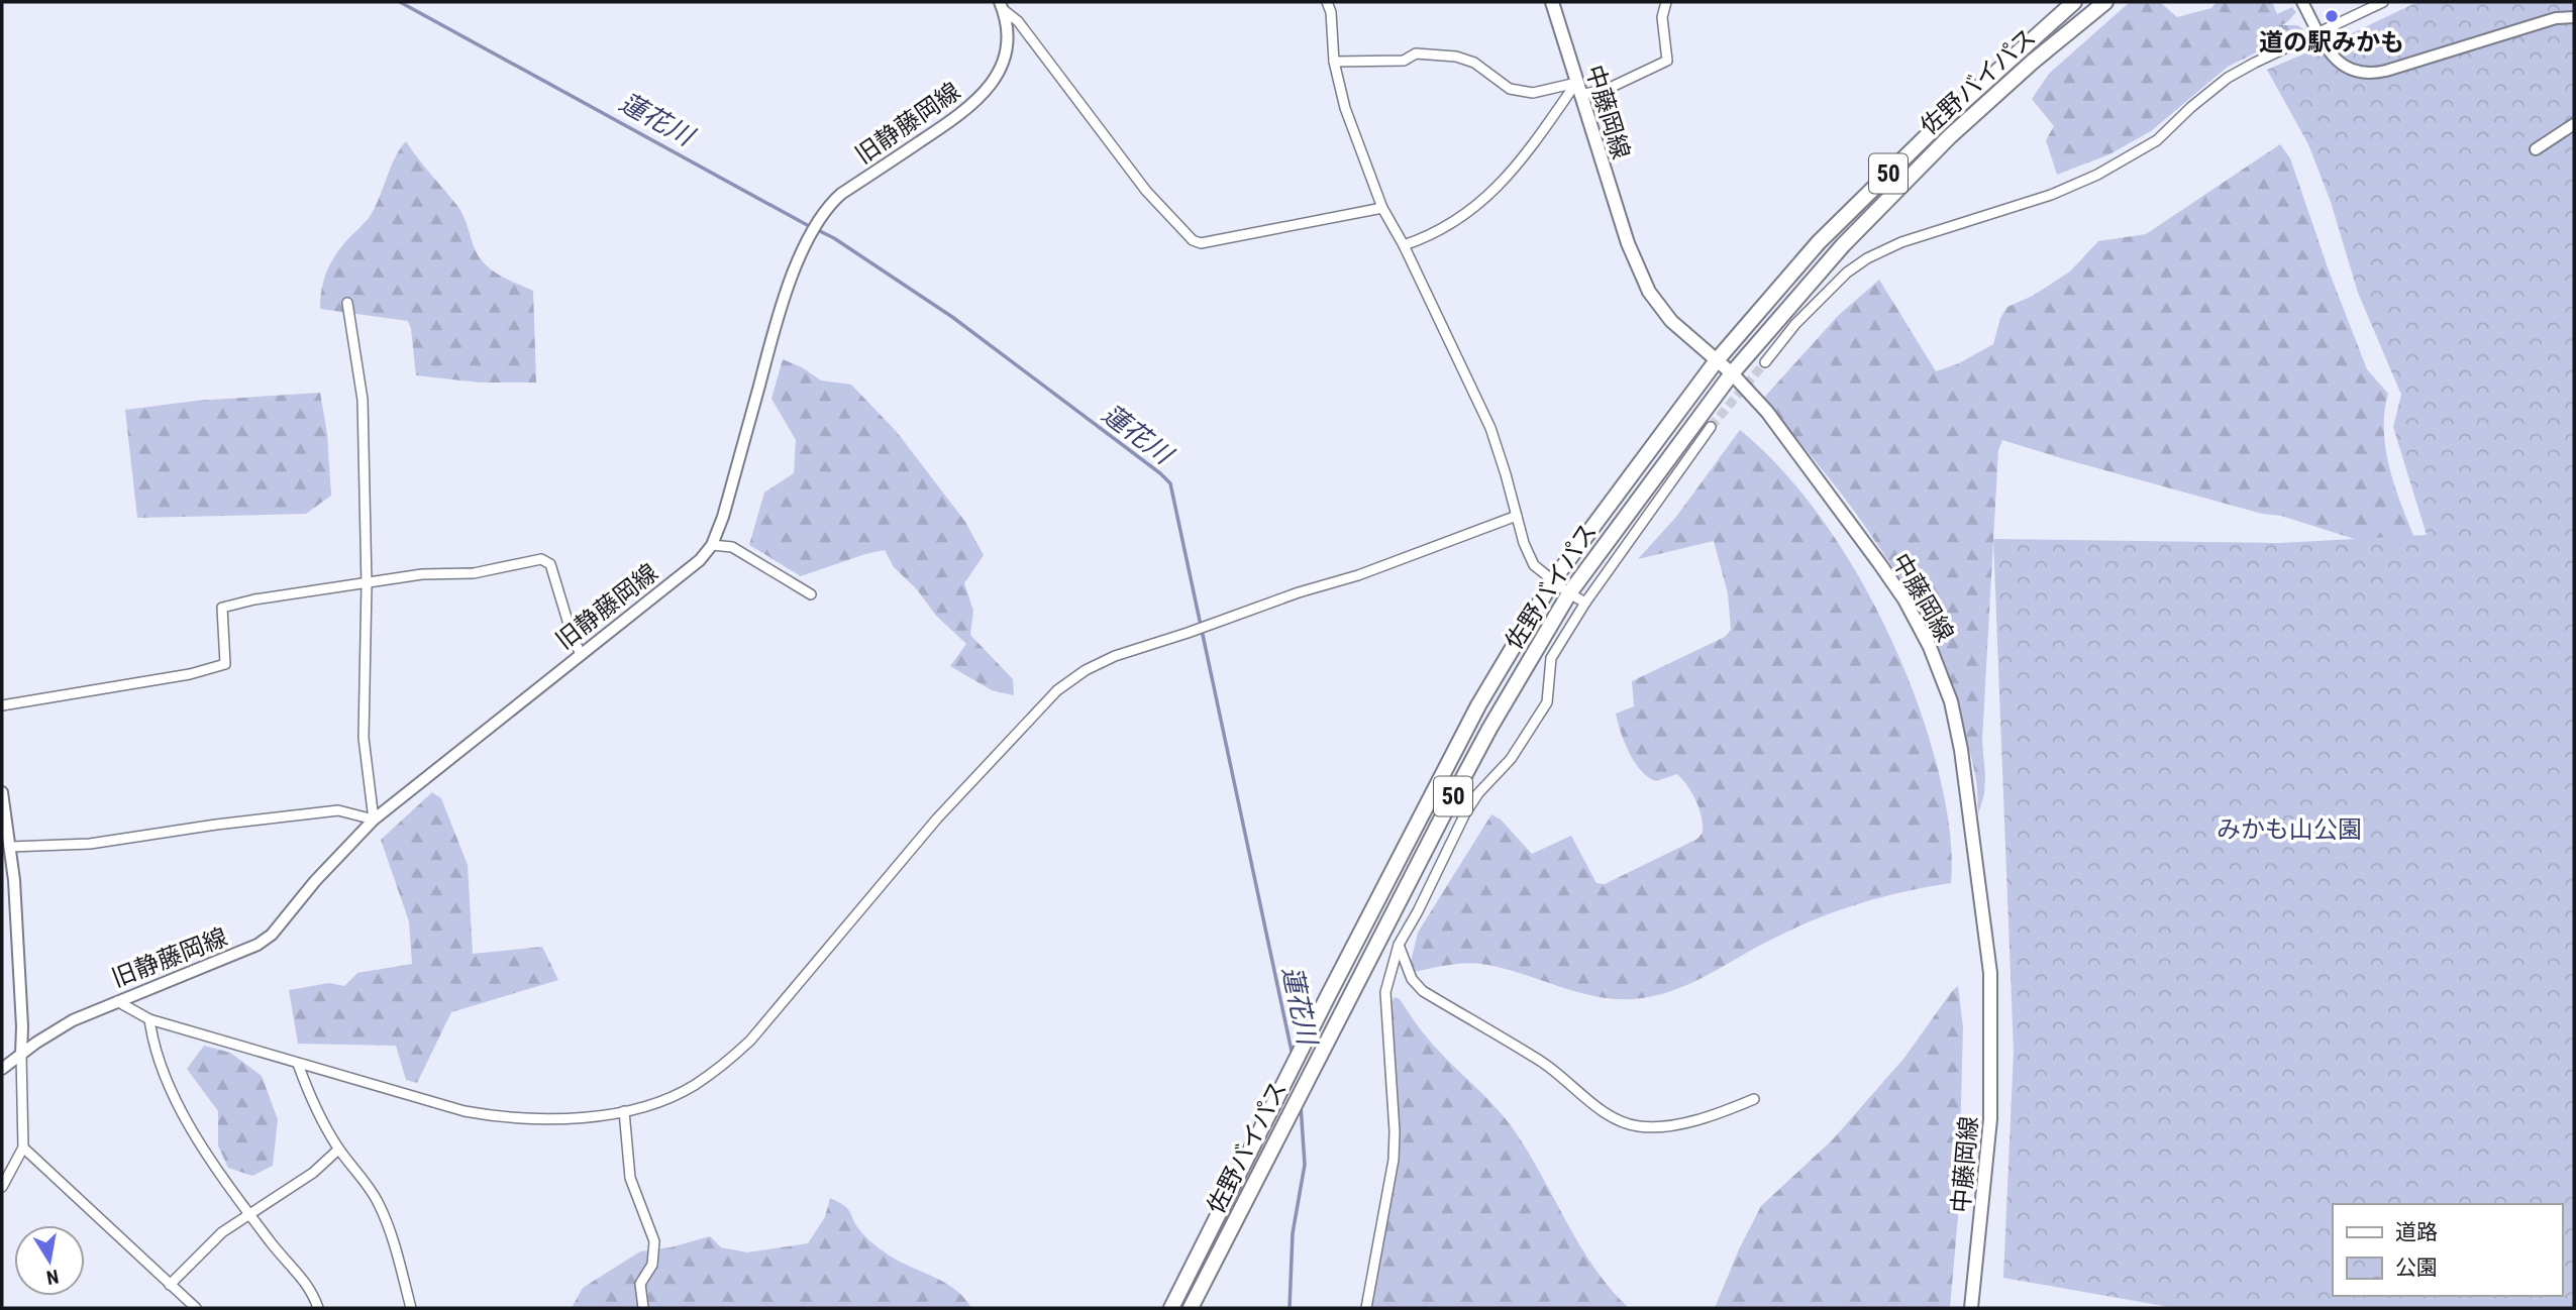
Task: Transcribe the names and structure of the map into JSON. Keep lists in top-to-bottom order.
{
  "streets": {
    "highway": ["佐野バイパス", "50"],
    "main road": ["中藤岡線"],
    "street": ["旧静藤岡線"]
  },
  "crossings": [
    ["佐野バイパス", "中藤岡線"]
  ],
  "water": ["蓮花川"],
  "parks": ["みかも山公園"],
  "places": ["道の駅みかも"],
  "legend": ["道路", "公園"],
  "north": "bottom"
}
